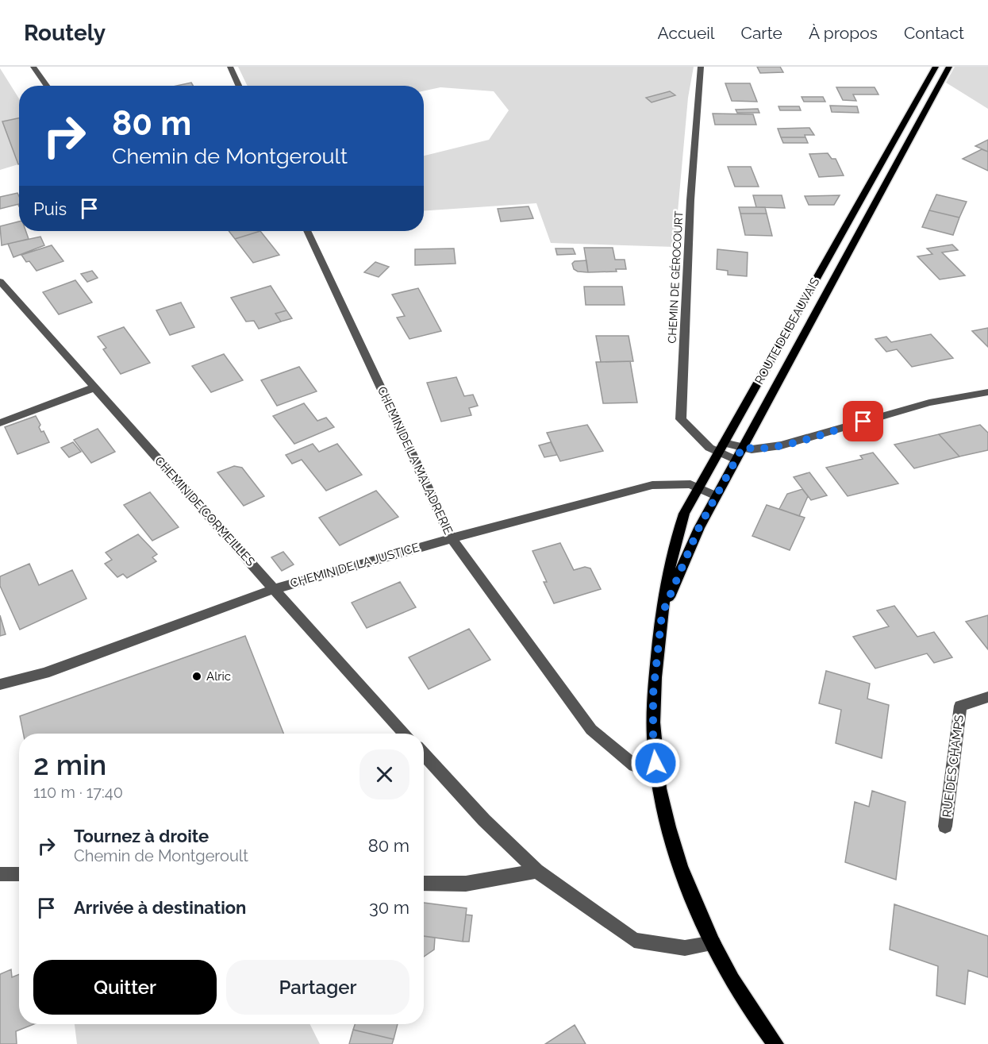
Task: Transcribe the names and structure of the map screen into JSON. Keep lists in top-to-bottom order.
{
  "streets": {
    "main road": ["ROUTE DE BEAUVAIS"],
    "street": [
      "CHEMIN DE GÉROCOURT",
      "CHEMIN DE LA MALADRERIE",
      "CHEMIN DE CORMEILLES",
      "CHEMIN DE LA JUSTICE",
      "RUE DES CHAMPS"
    ]
  },
  "crossings": [
    ["CHEMIN DE GÉROCOURT", "ROUTE DE BEAUVAIS"],
    ["ROUTE DE BEAUVAIS", "CHEMIN DE LA MALADRERIE"],
    ["ROUTE DE BEAUVAIS", "CHEMIN DE LA JUSTICE"],
    ["CHEMIN DE LA MALADRERIE", "CHEMIN DE LA JUSTICE"],
    ["CHEMIN DE CORMEILLES", "CHEMIN DE LA JUSTICE"]
  ],
  "places": ["Alric"],
  "page": {
    "header": "Routely",
    "nav": [
      "Accueil",
      "Carte",
      "À propos",
      "Contact"
    ],
    "turn": ["80 m", "Chemin de Montgeroult"],
    "then": "Puis",
    "heading": ["2 min", "110 m · 17:40"],
    "list": [
      {
        "name": "Tournez à droite",
        "note": "Chemin de Montgeroult",
        "value": "80 m"
      },
      {
        "name": "Arrivée à destination",
        "value": "30 m"
      }
    ],
    "buttons": ["Quitter", "Partager"]
  }
}
